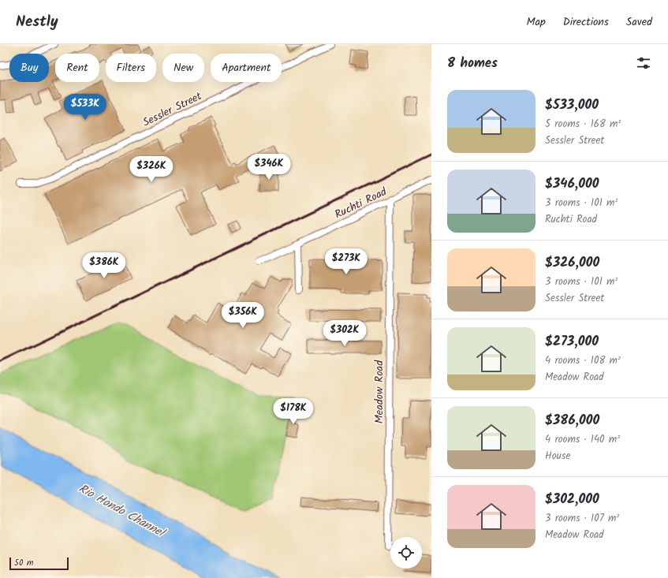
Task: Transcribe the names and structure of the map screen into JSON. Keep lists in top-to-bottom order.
{
  "streets": {
    "street": ["Sessler Street", "Ruchti Road", "Meadow Road"]
  },
  "crossings": [
    ["Ruchti Road", "Meadow Road"]
  ],
  "water": ["Rio Hondo Channel"],
  "scale_bar": "50 m",
  "page": {
    "header": "Nestly",
    "nav": ["Map", "Directions", "Saved"],
    "heading": "8 homes",
    "chip": [
      "Buy",
      "Rent",
      "Filters",
      "New",
      "Apartment"
    ],
    "list": [
      {
        "name": "$533,000",
        "note": "5 rooms · 168 m² · Sessler Street"
      },
      {
        "name": "$346,000",
        "note": "3 rooms · 101 m² · Ruchti Road"
      },
      {
        "name": "$326,000",
        "note": "3 rooms · 101 m² · Sessler Street"
      },
      {
        "name": "$273,000",
        "note": "4 rooms · 108 m² · Meadow Road"
      },
      {
        "name": "$386,000",
        "note": "4 rooms · 140 m² · House"
      },
      {
        "name": "$302,000",
        "note": "3 rooms · 107 m² · Meadow Road"
      }
    ],
    "price": [
      "$533K",
      "$346K",
      "$326K",
      "$273K",
      "$386K",
      "$356K",
      "$302K",
      "$178K"
    ],
    "scale": "50 m"
  }
}
